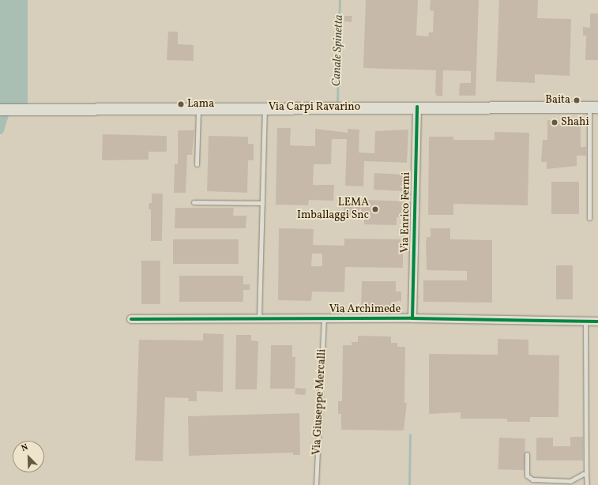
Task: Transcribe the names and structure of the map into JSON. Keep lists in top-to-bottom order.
{
  "streets": {
    "main road": ["Via Carpi Ravarino"],
    "street": ["Via Enrico Fermi", "Via Archimede"],
    "lane": ["Via Giuseppe Mercalli"]
  },
  "crossings": [
    ["Via Carpi Ravarino", "Via Enrico Fermi"],
    ["Via Enrico Fermi", "Via Archimede"],
    ["Via Archimede", "Via Giuseppe Mercalli"]
  ],
  "water": ["Canale Spinetta"],
  "places": [
    "Baita",
    "Lama",
    "Shahi",
    "LEMA Imballaggi Snc"
  ],
  "north": "top left"
}
